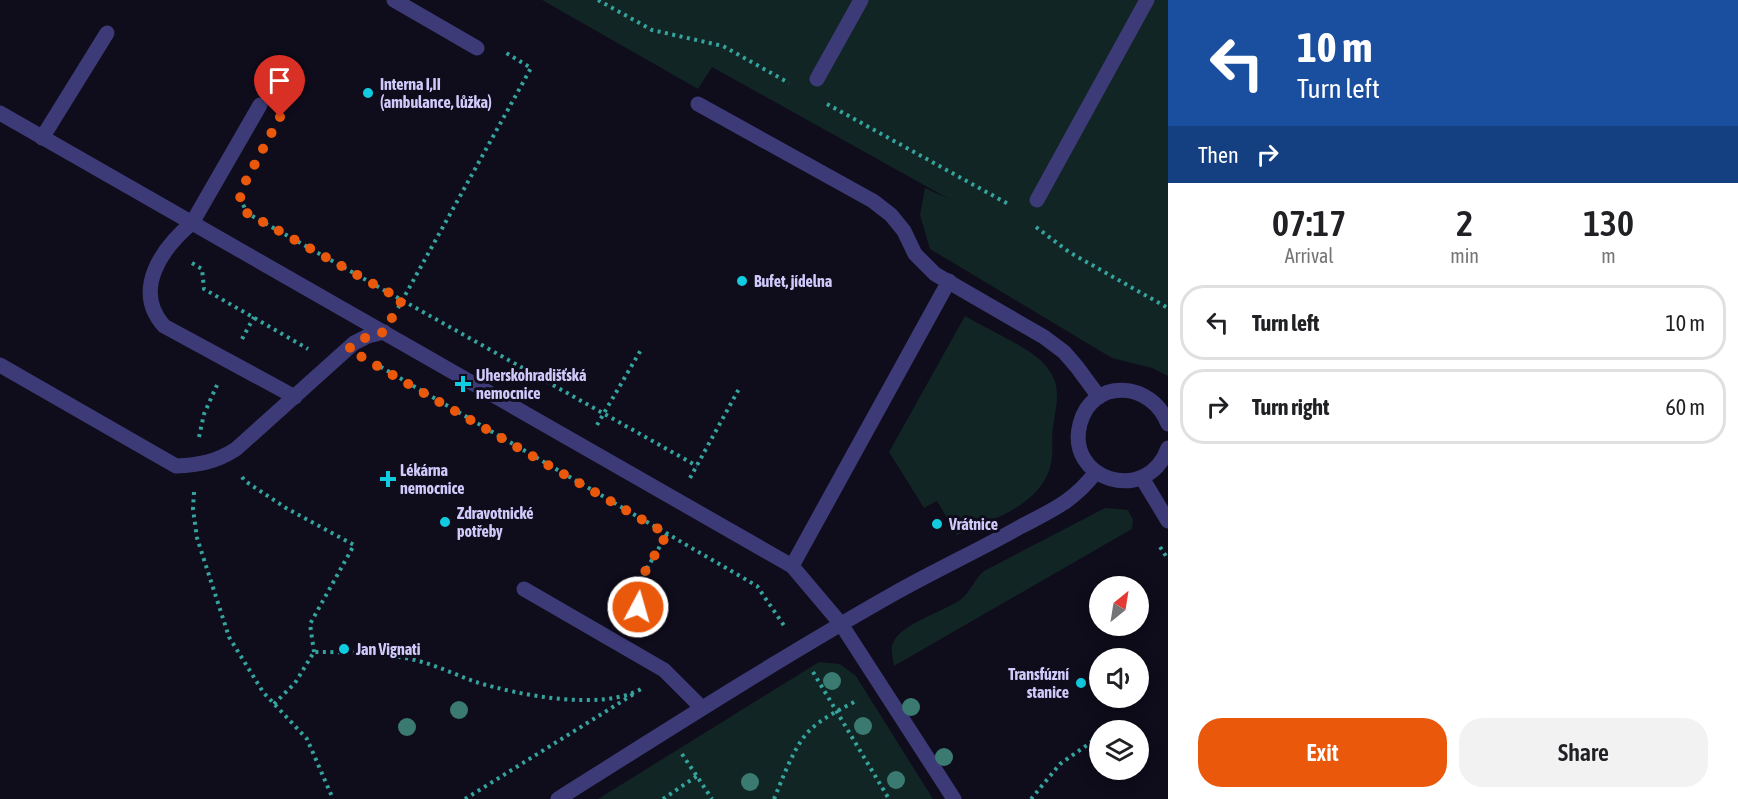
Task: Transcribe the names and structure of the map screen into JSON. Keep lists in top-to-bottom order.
{
  "places": {
    "other": [
      "Interna I,II (ambulance, lůžka)",
      "Bufet, jídelna",
      "Zdravotnické potřeby",
      "Vrátnice",
      "Jan Vignati",
      "Transfúzní stanice"
    ],
    "health": ["Uherskohradišťská nemocnice", "Lékárna nemocnice"]
  },
  "north": "top right",
  "page": {
    "turn": ["10 m", "Turn left"],
    "then": "Then",
    "eta": [
      "07:17",
      "Arrival",
      "2",
      "min",
      "130",
      "m"
    ],
    "list": [
      {
        "name": "Turn left",
        "value": "10 m"
      },
      {
        "name": "Turn right",
        "value": "60 m"
      }
    ],
    "buttons": ["Exit", "Share"]
  }
}
